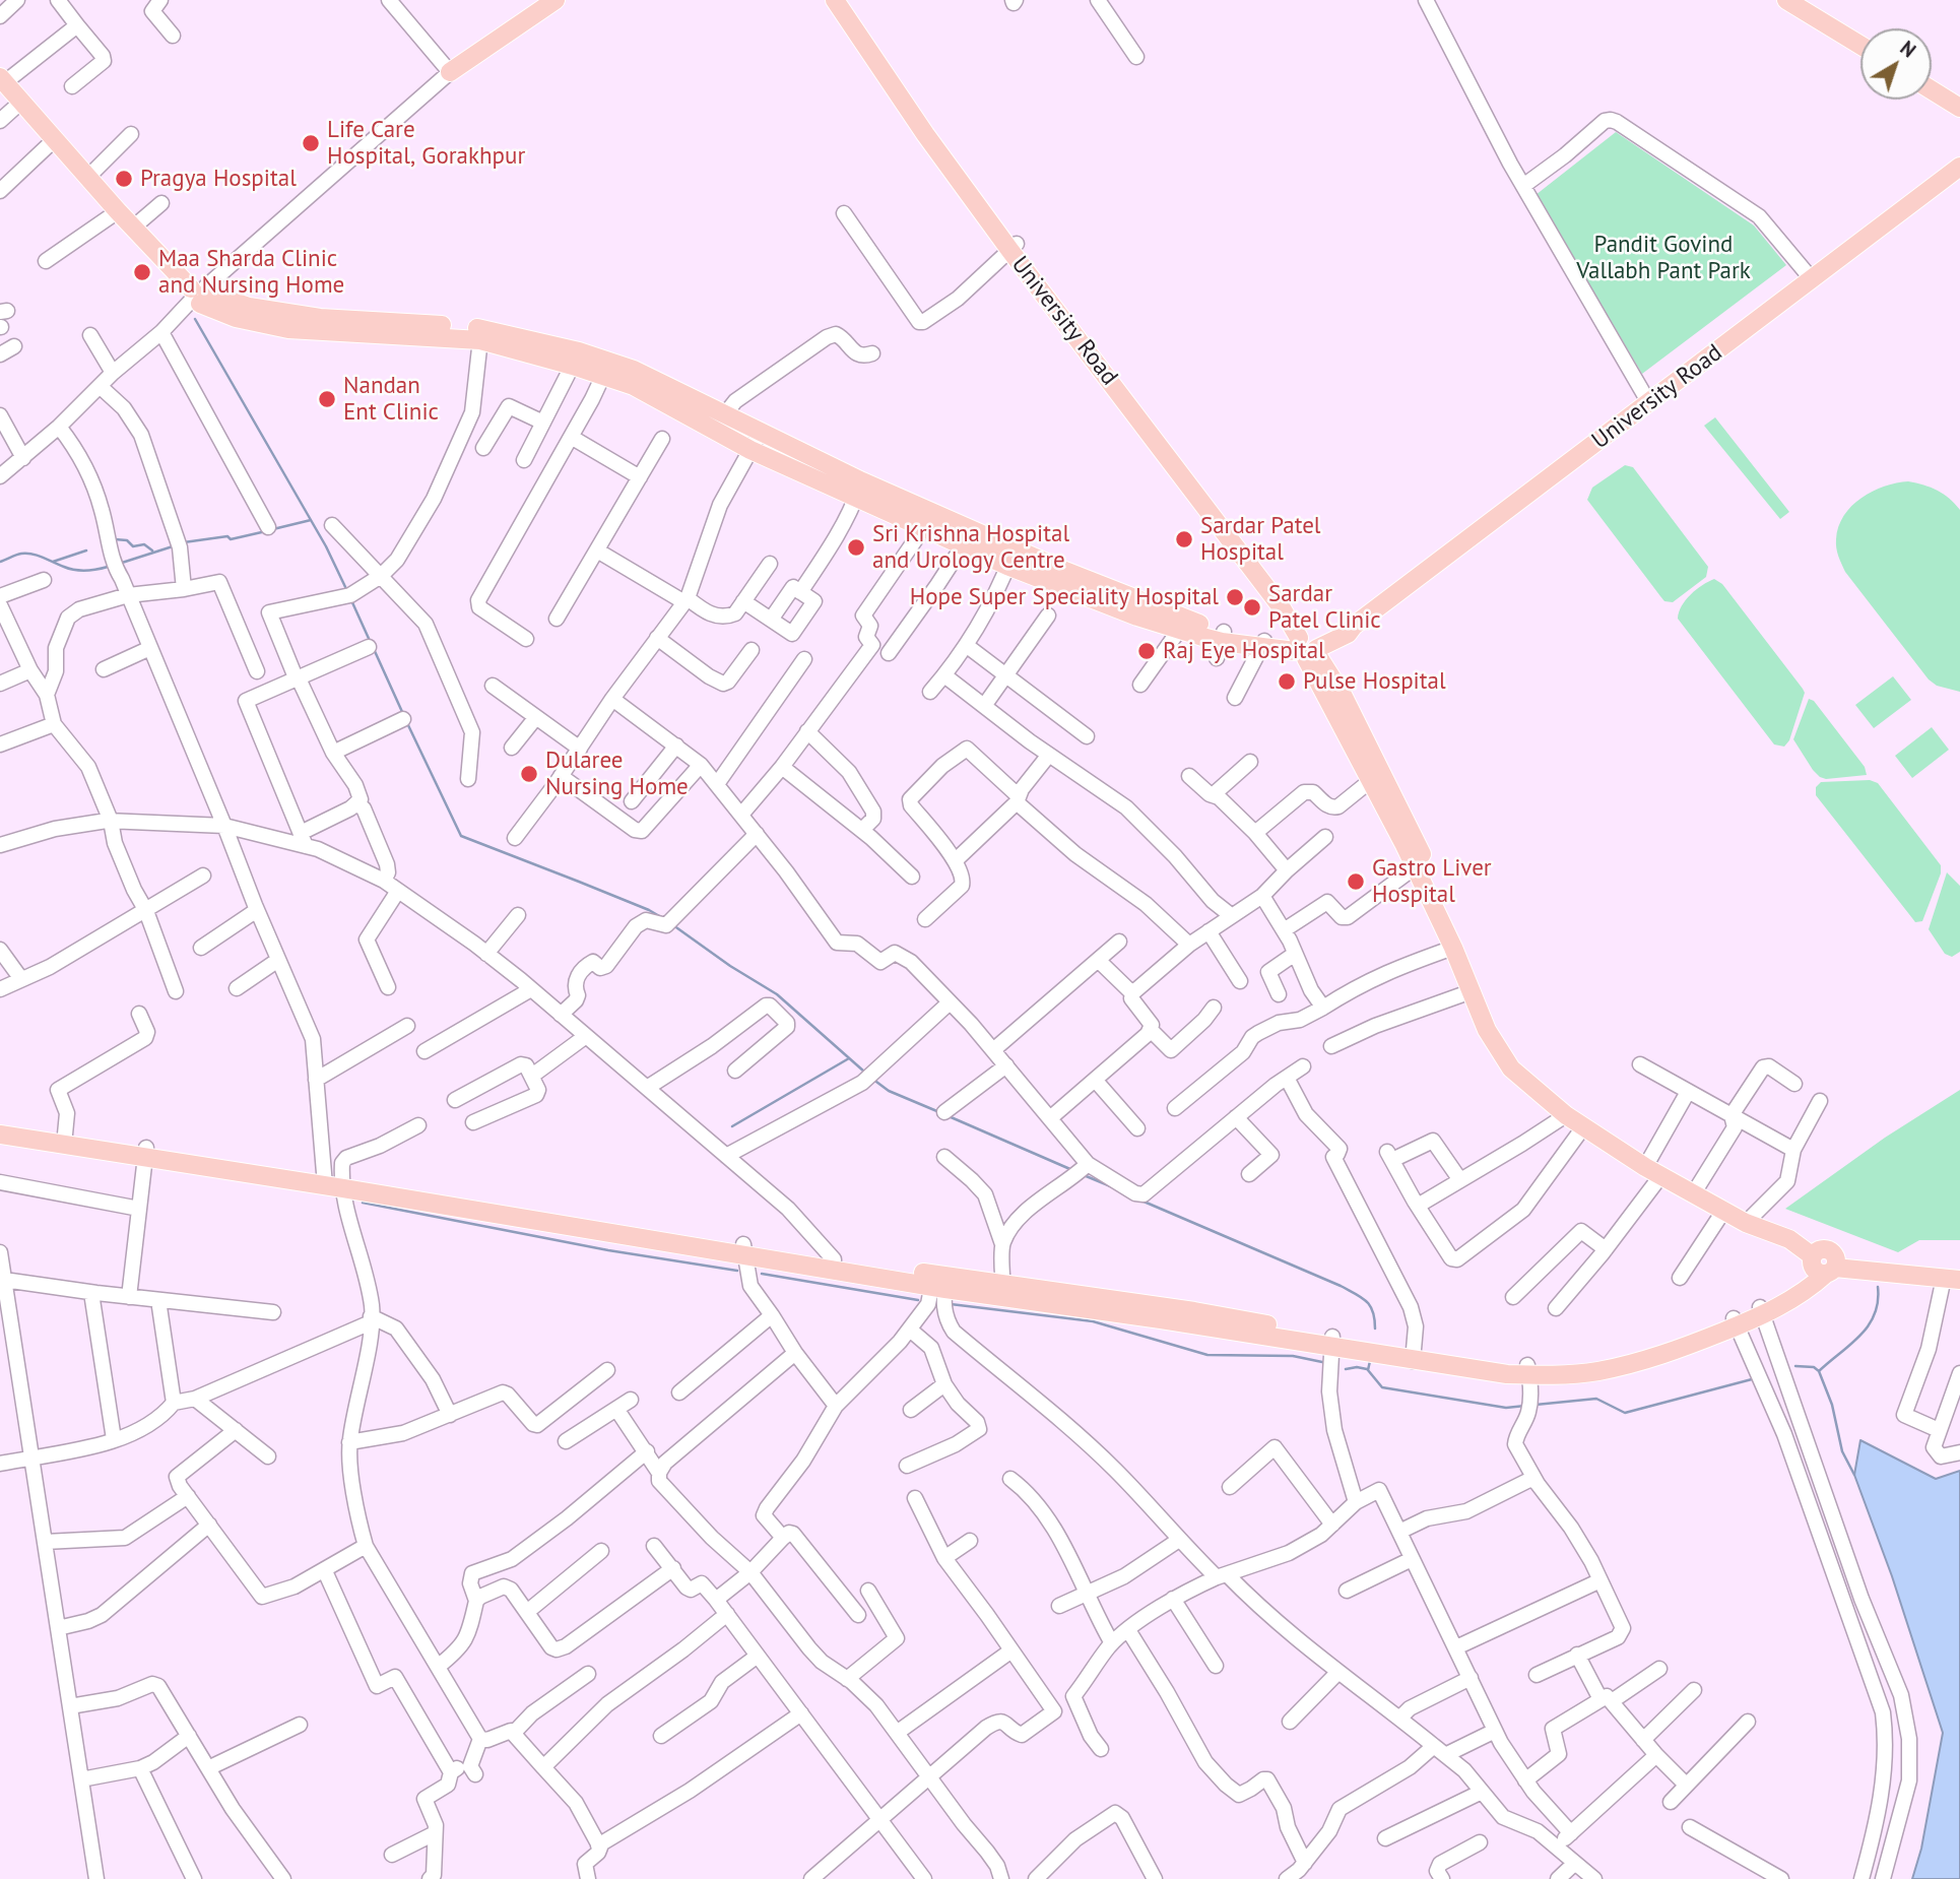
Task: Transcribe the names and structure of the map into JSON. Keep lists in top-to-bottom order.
{
  "streets": {
    "main road": ["University Road"]
  },
  "parks": ["Pandit Govind Vallabh Pant Park"],
  "places": [
    "Life Care Hospital, Gorakhpur",
    "Pragya Hospital",
    "Maa Sharda Clinic and Nursing Home",
    "Nandan Ent Clinic",
    "Sardar Patel Hospital",
    "Sri Krishna Hospital and Urology Centre",
    "Hope Super Speciality Hospital",
    "Sardar Patel Clinic",
    "Raj Eye Hospital",
    "Pulse Hospital",
    "Dularee Nursing Home",
    "Gastro Liver Hospital"
  ],
  "north": "top right"
}
